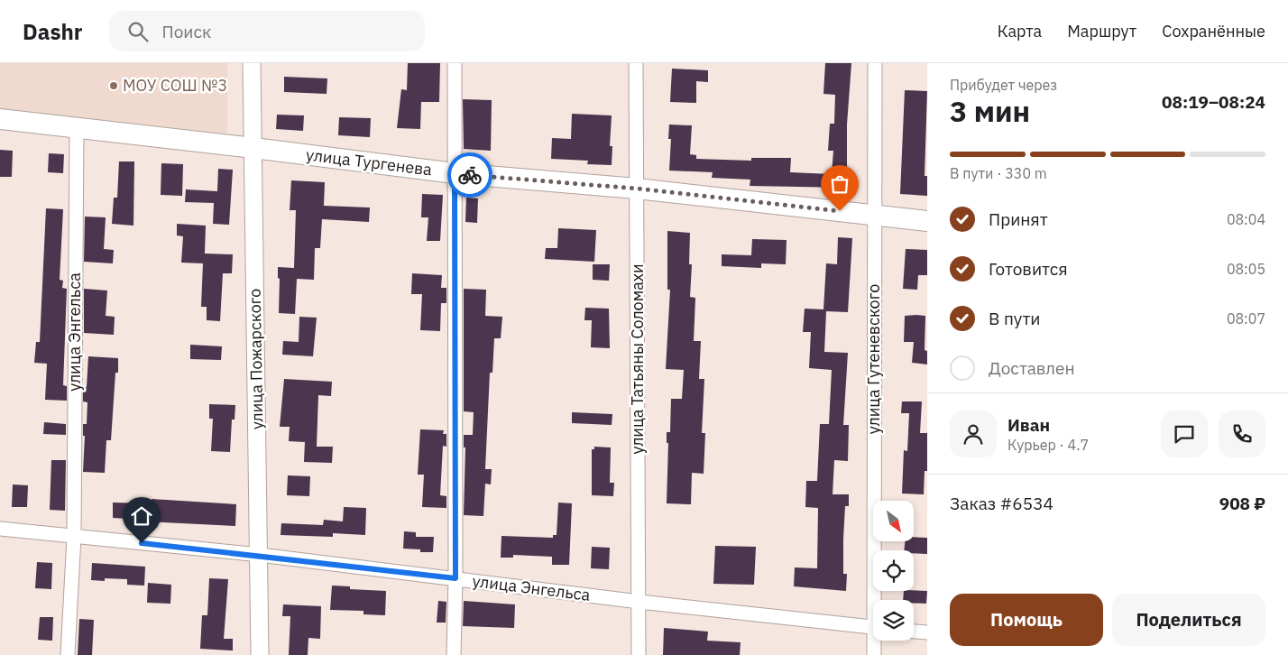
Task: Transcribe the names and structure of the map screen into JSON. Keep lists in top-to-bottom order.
{
  "streets": {
    "main road": ["улица Тургенева"],
    "street": [
      "улица Энгельса",
      "улица Пожарского",
      "улица Татьяны Соломахи",
      "улица Гутеневского"
    ]
  },
  "crossings": [
    ["улица Тургенева", "улица Энгельса"],
    ["улица Тургенева", "улица Пожарского"],
    ["улица Тургенева", "улица Татьяны Соломахи"],
    ["улица Тургенева", "улица Гутеневского"],
    ["улица Энгельса", "улица Пожарского"],
    ["улица Энгельса", "улица Татьяны Соломахи"]
  ],
  "places": ["МОУ СОШ №3"],
  "north": "bottom right",
  "page": {
    "header": "Dashr",
    "search": "Поиск",
    "nav": ["Карта", "Маршрут", "Сохранённые"],
    "heading": ["3 мин", "Прибудет через", "08:19–08:24"],
    "panel": [
      "Иван",
      "Курьер · 4.7",
      "Заказ #6534",
      "908 ₽"
    ],
    "bar": "В пути · 330 m",
    "list": [
      ["Принят", "08:04"],
      ["Готовится", "08:05"],
      ["В пути", "08:07"],
      "Доставлен"
    ],
    "buttons": ["Помощь", "Поделиться"]
  }
}
